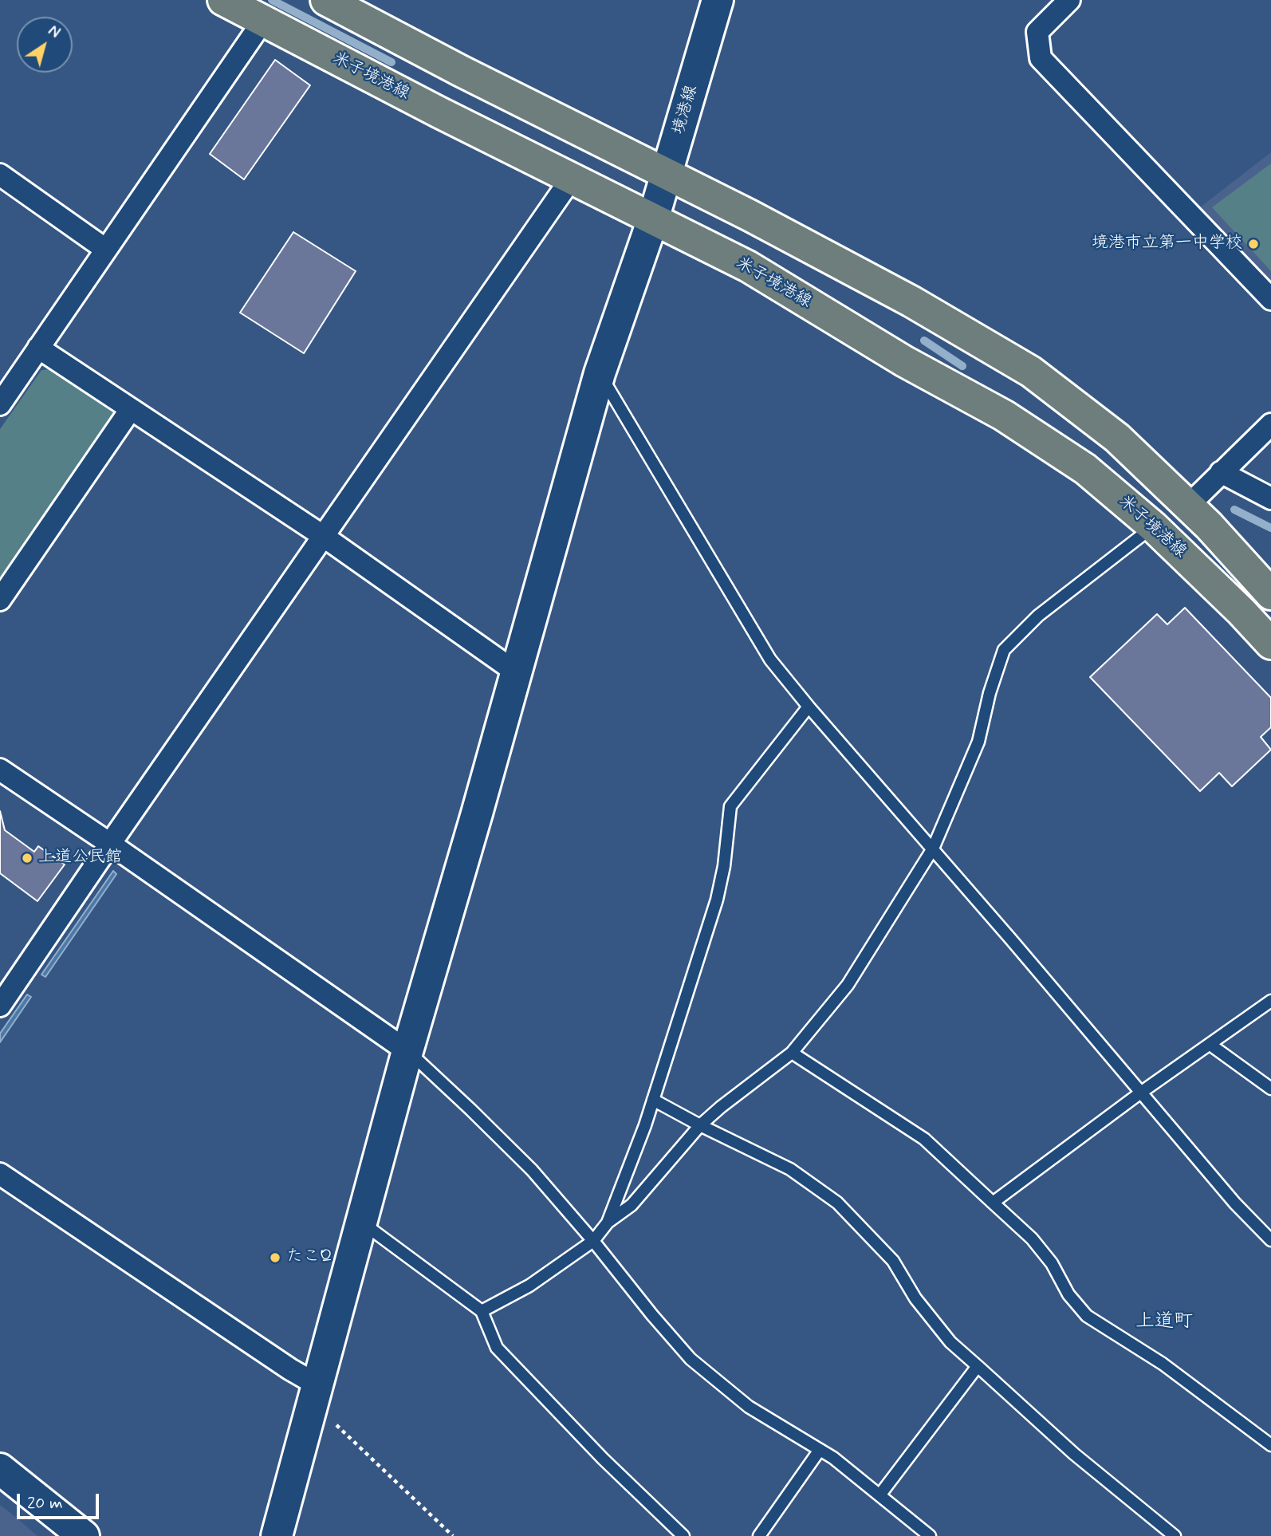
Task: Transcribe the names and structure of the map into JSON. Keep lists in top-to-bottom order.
{
  "streets": {
    "main road": ["米子境港線"],
    "street": ["境港線"]
  },
  "crossings": [
    ["米子境港線", "境港線"]
  ],
  "districts": ["上道町"],
  "places": ["境港市立第一中学校", "上道公民館", "たこQ"],
  "scale_bar": "20 m",
  "north": "top right"
}
